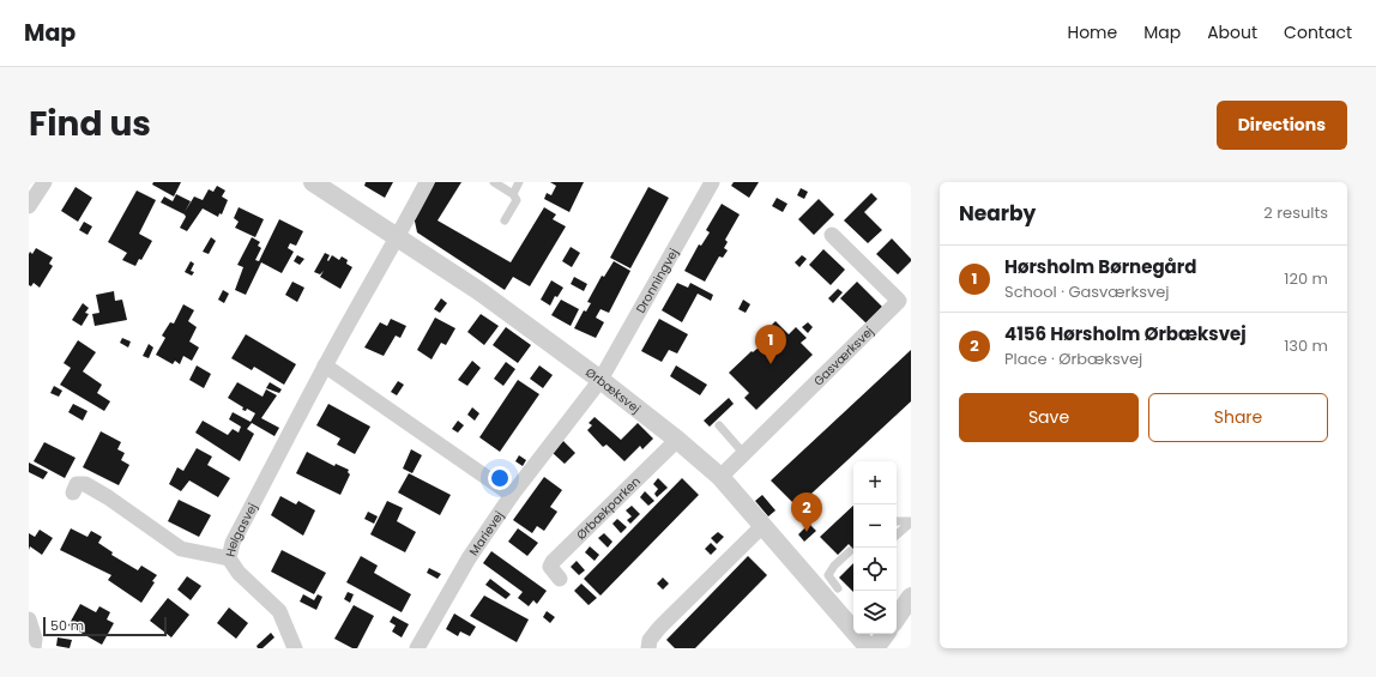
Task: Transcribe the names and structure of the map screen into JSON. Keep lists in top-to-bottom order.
{
  "streets": {
    "street": [
      "Dronningvej",
      "Gasværksvej",
      "Ørbæksvej",
      "Ørbækparken",
      "Helgasvej",
      "Marievej"
    ]
  },
  "crossings": [
    ["Dronningvej", "Ørbæksvej"],
    ["Dronningvej", "Marievej"],
    ["Gasværksvej", "Ørbæksvej"],
    ["Ørbæksvej", "Ørbækparken"],
    ["Ørbæksvej", "Helgasvej"],
    ["Ørbæksvej", "Marievej"]
  ],
  "scale_bar": "50 m",
  "page": {
    "header": "Map",
    "nav": [
      "Home",
      "Map",
      "About",
      "Contact"
    ],
    "title": "Find us",
    "buttons": [
      "Directions",
      ["Save", "Share"]
    ],
    "heading": ["Nearby", "2 results"],
    "list": [
      {
        "mark": "1",
        "name": "Hørsholm Børnegård",
        "note": "School · Gasværksvej",
        "value": "120 m"
      },
      {
        "mark": "2",
        "name": "4156 Hørsholm Ørbæksvej",
        "note": "Place · Ørbæksvej",
        "value": "130 m"
      }
    ],
    "pins": ["1", "2"],
    "map_buttons": ["+", "−"],
    "scale": "50 m"
  }
}
